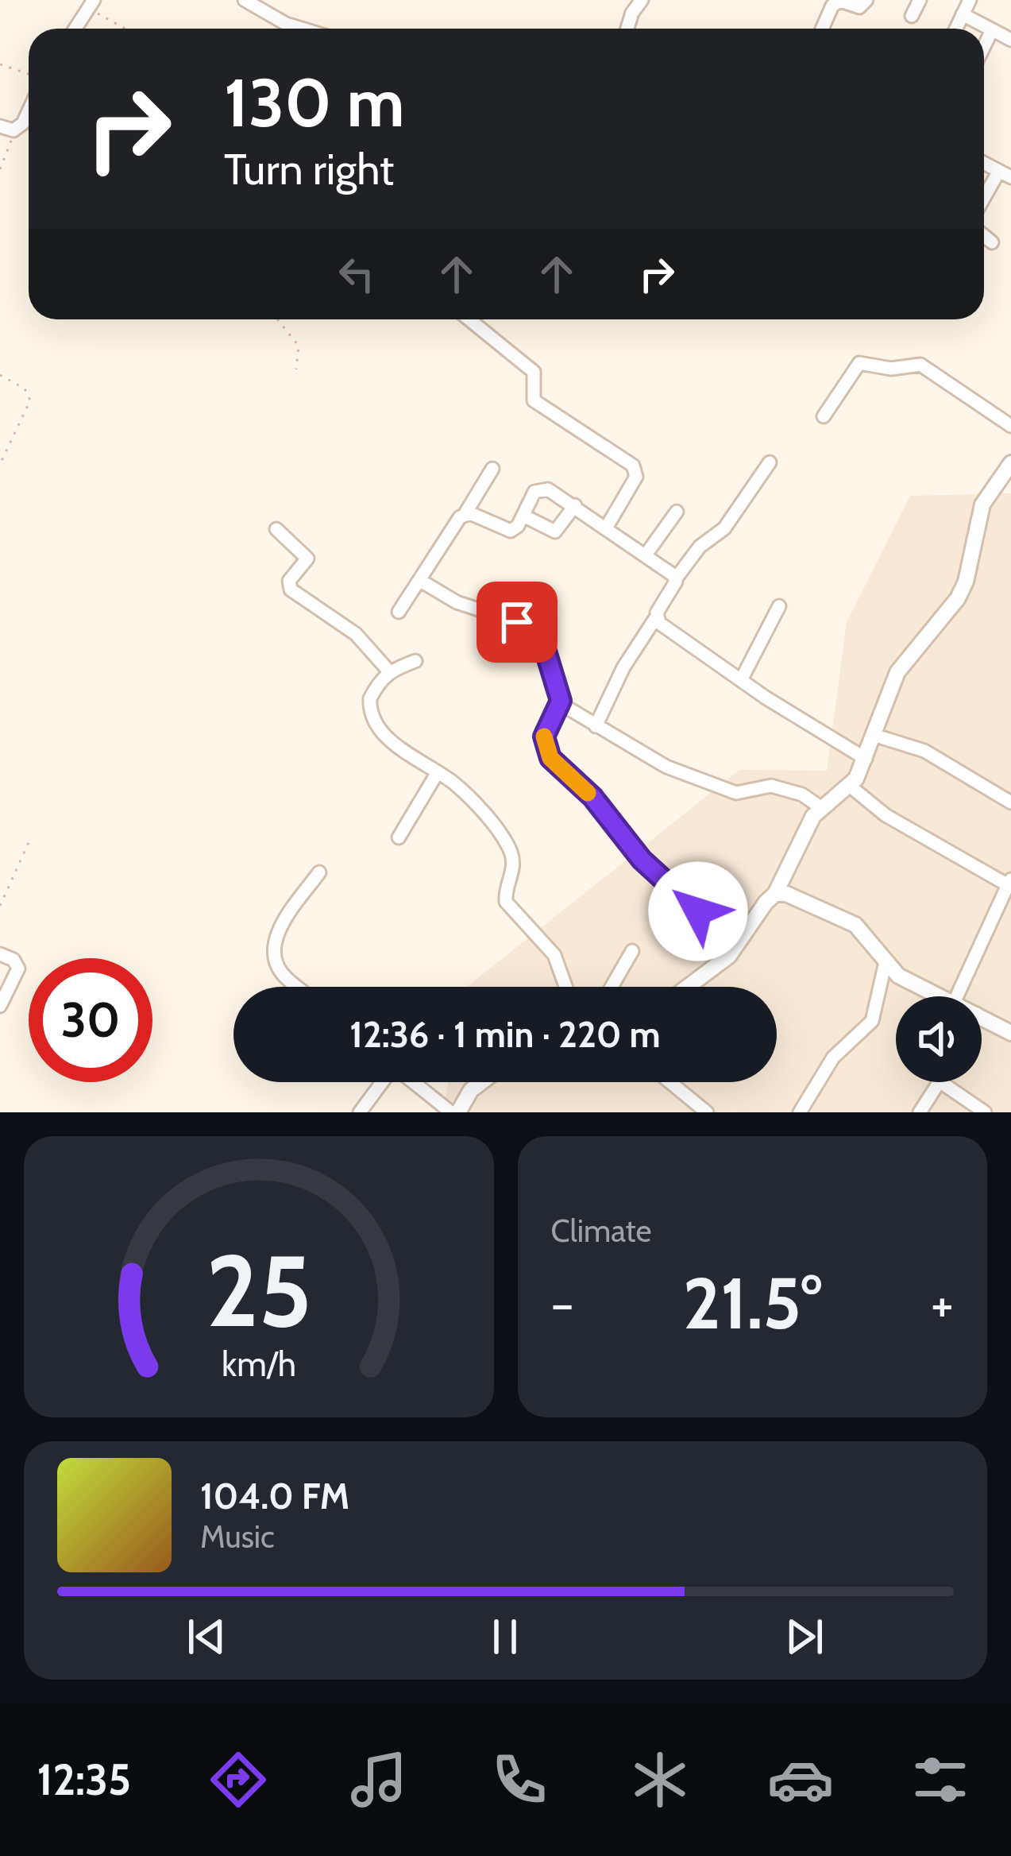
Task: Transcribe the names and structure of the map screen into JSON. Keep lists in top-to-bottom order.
{
  "page": {
    "turn": ["130 m", "Turn right"],
    "limit": "30",
    "trip": "12:36 · 1 min · 220 m",
    "tile": "Climate",
    "heat": ["−", "21.5°", "+"],
    "song": ["104.0 FM", "Music"],
    "tabs": "12:35",
    "gauge": ["25", "km/h"]
  }
}
